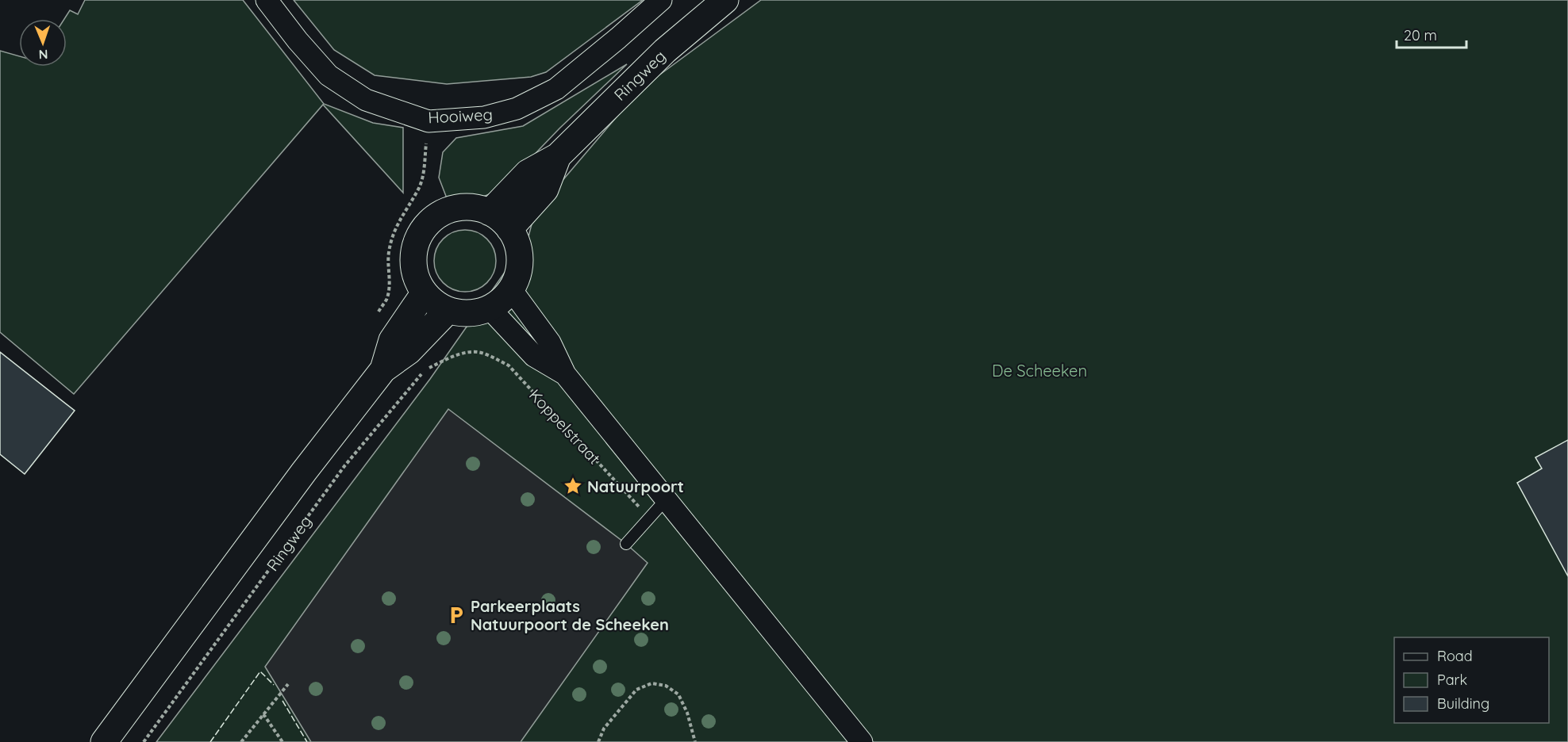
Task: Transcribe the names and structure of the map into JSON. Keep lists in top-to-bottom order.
{
  "streets": {
    "main road": ["Ringweg"],
    "street": ["Hooiweg", "Koppelstraat"]
  },
  "crossings": [
    ["Ringweg", "Koppelstraat"]
  ],
  "parks": ["De Scheeken"],
  "places": {
    "place": ["Natuurpoort"],
    "parking": ["Parkeerplaats Natuurpoort de Scheeken"]
  },
  "legend": ["Road", "Park", "Building"],
  "scale_bar": "20 m",
  "north": "bottom"
}
